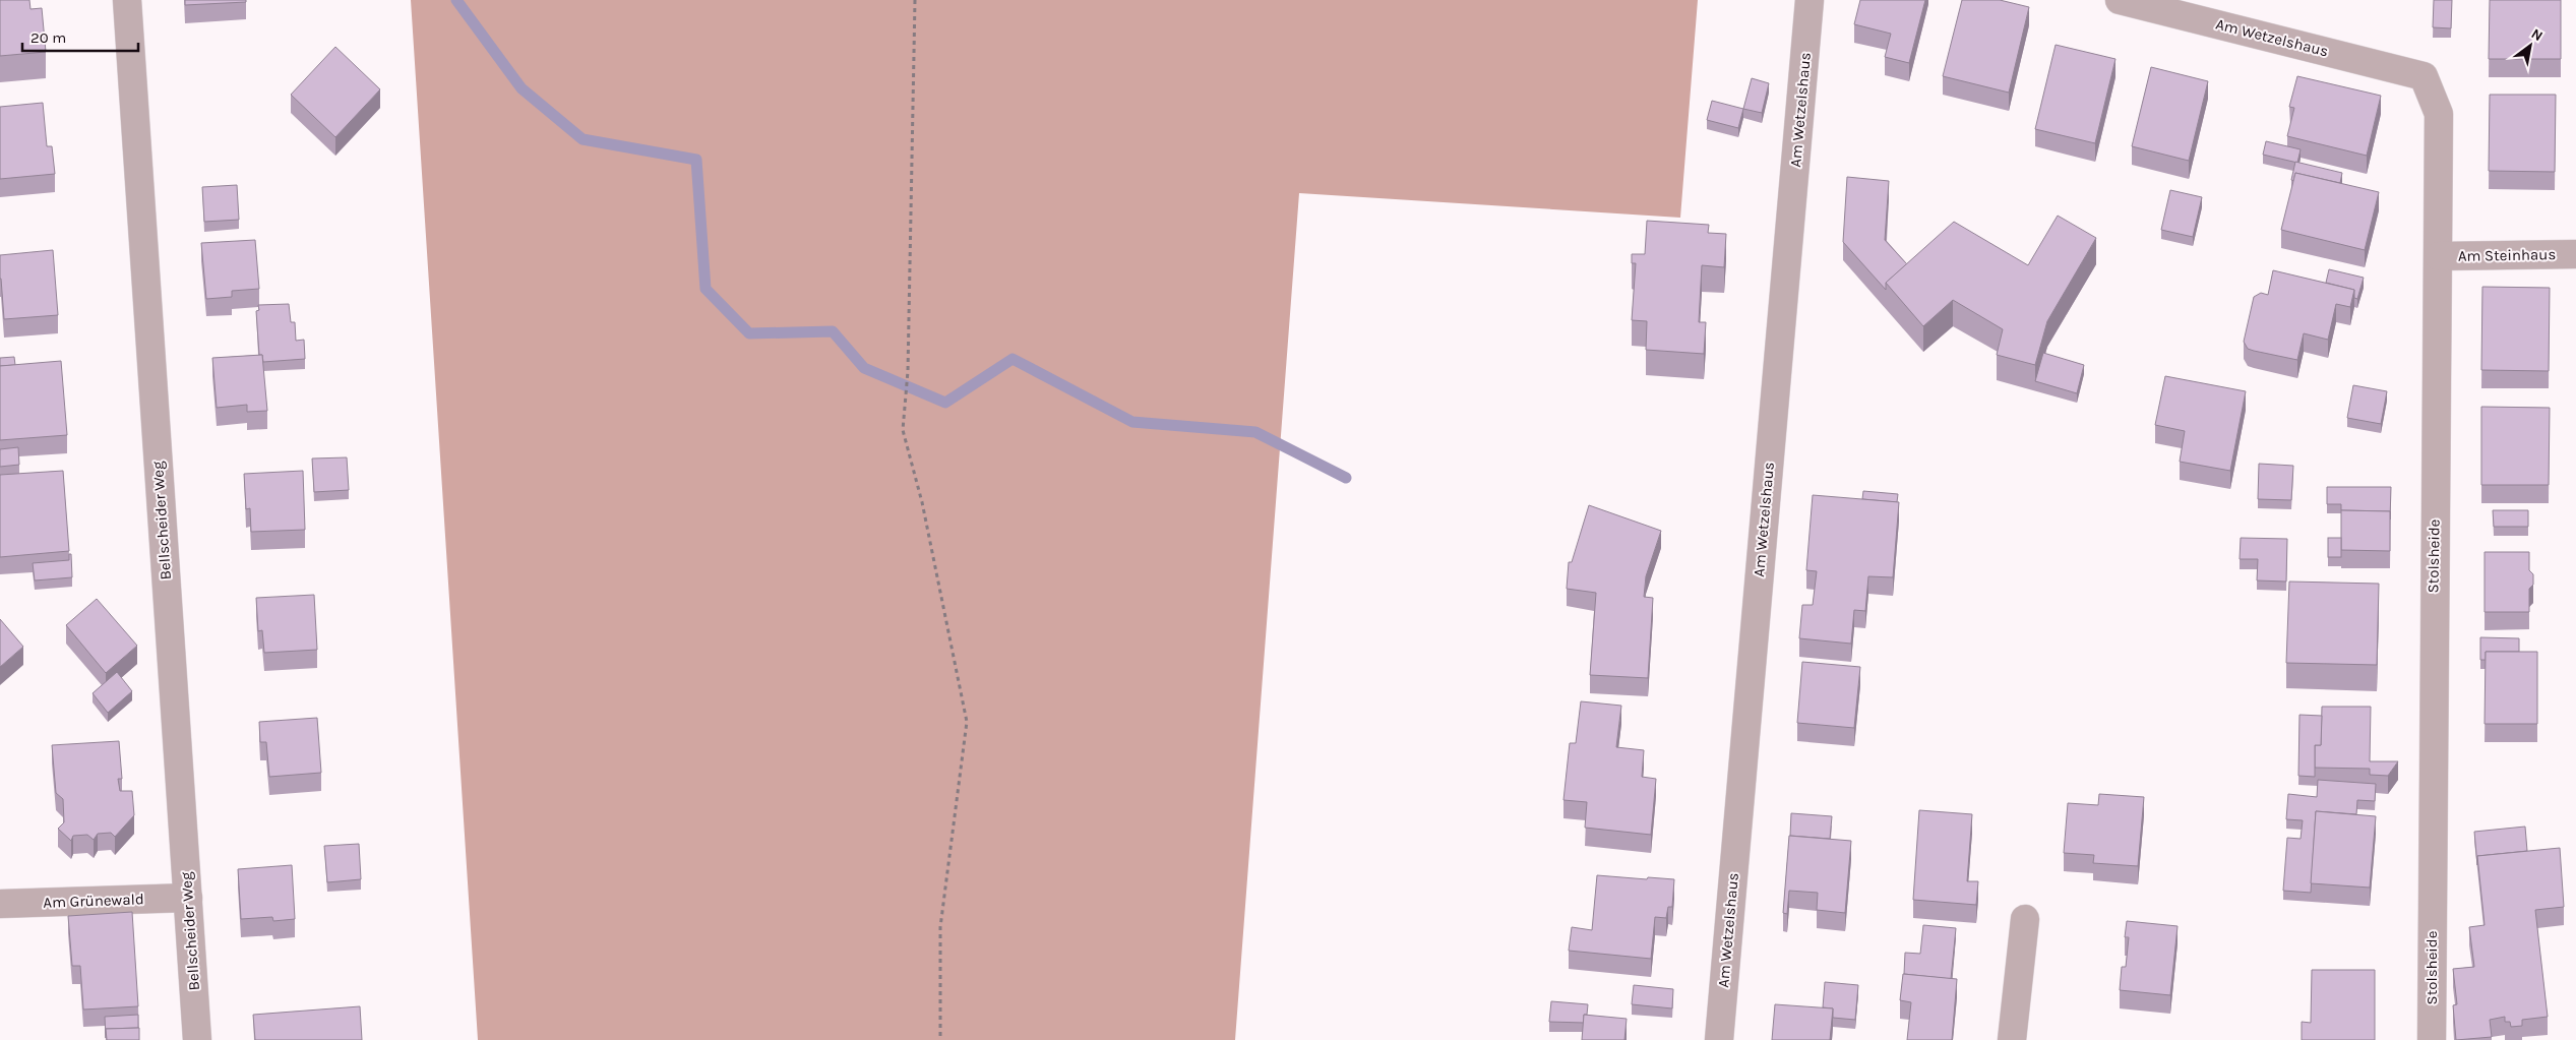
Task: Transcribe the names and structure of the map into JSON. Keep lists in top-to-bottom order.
{
  "streets": {
    "street": [
      "Am Wetzelshaus",
      "Am Steinhaus",
      "Bellscheider Weg",
      "Stolsheide",
      "Am Grünewald"
    ]
  },
  "crossings": [
    ["Am Wetzelshaus", "Stolsheide"],
    ["Am Steinhaus", "Stolsheide"],
    ["Bellscheider Weg", "Am Grünewald"]
  ],
  "scale_bar": "20 m",
  "north": "top right"
}
